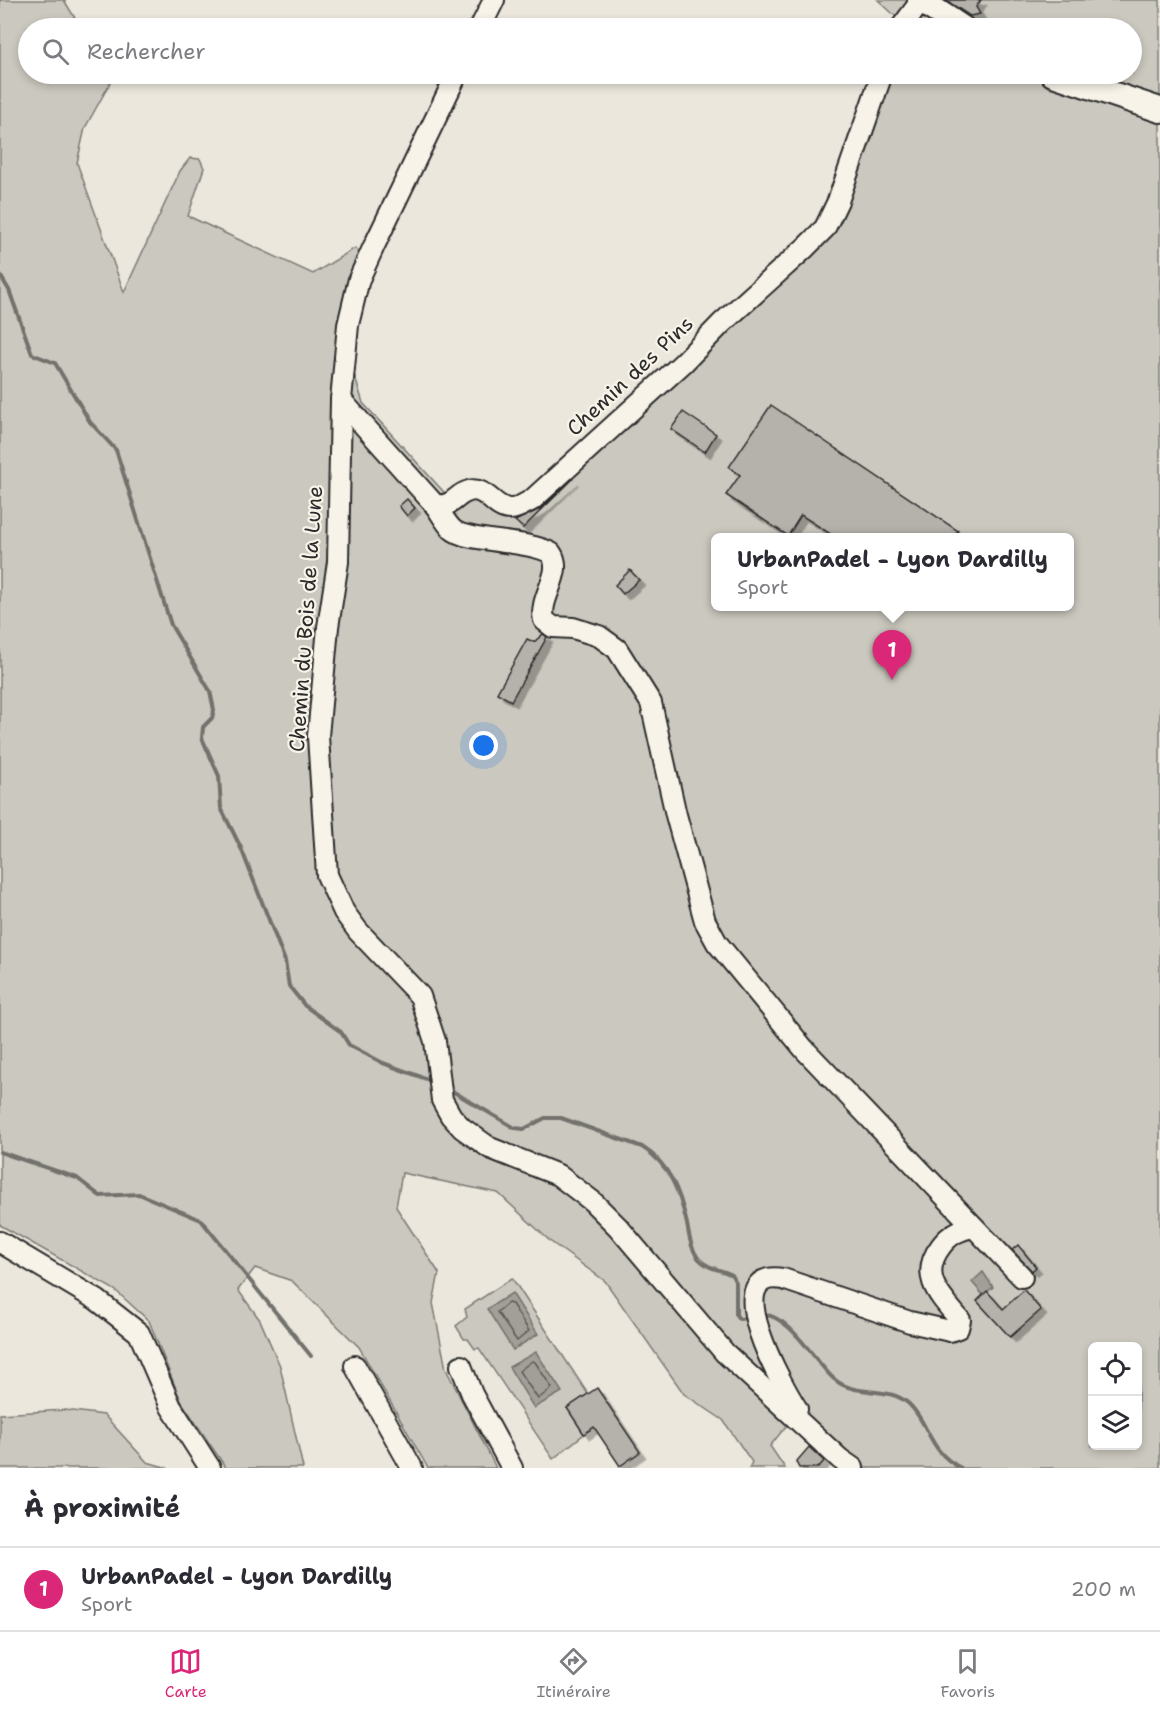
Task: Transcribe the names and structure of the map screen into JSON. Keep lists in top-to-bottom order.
{
  "streets": {
    "street": ["Chemin des Pins", "Chemin du Bois de la Lune"]
  },
  "page": {
    "search": "Rechercher",
    "popup": ["UrbanPadel - Lyon Dardilly", "Sport"],
    "pins": "1",
    "heading": "À proximité",
    "list": [
      {
        "mark": "1",
        "name": "UrbanPadel - Lyon Dardilly",
        "note": "Sport",
        "value": "200 m"
      }
    ],
    "nav": ["Carte", "Itinéraire", "Favoris"]
  }
}
